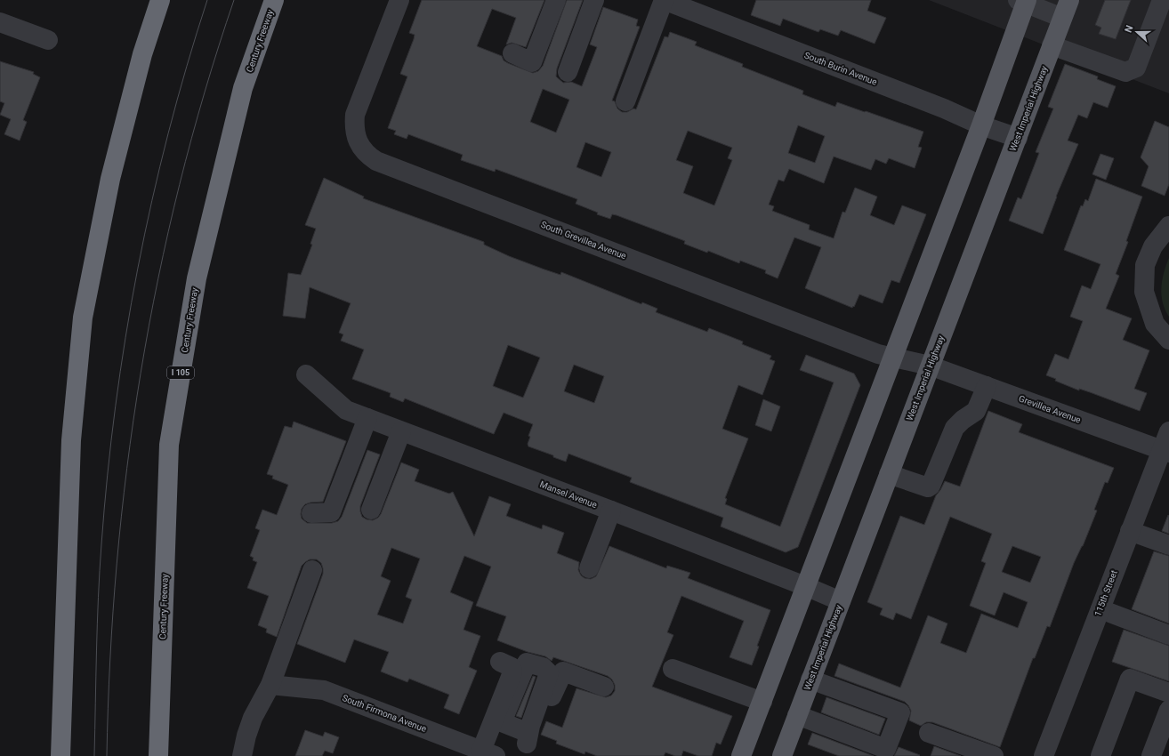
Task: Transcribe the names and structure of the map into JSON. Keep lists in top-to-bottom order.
{
  "streets": {
    "highway": ["Century Freeway", "I 105"],
    "main road": ["West Imperial Highway"],
    "street": [
      "South Burin Avenue",
      "South Grevillea Avenue",
      "Grevillea Avenue",
      "Mansel Avenue",
      "115th Street",
      "South Firmona Avenue"
    ]
  },
  "crossings": [
    ["South Burin Avenue", "West Imperial Highway"],
    ["West Imperial Highway", "South Grevillea Avenue"],
    ["West Imperial Highway", "Grevillea Avenue"],
    ["West Imperial Highway", "Mansel Avenue"],
    ["South Grevillea Avenue", "Grevillea Avenue"],
    ["Grevillea Avenue", "115th Street"]
  ],
  "north": "left"
}
